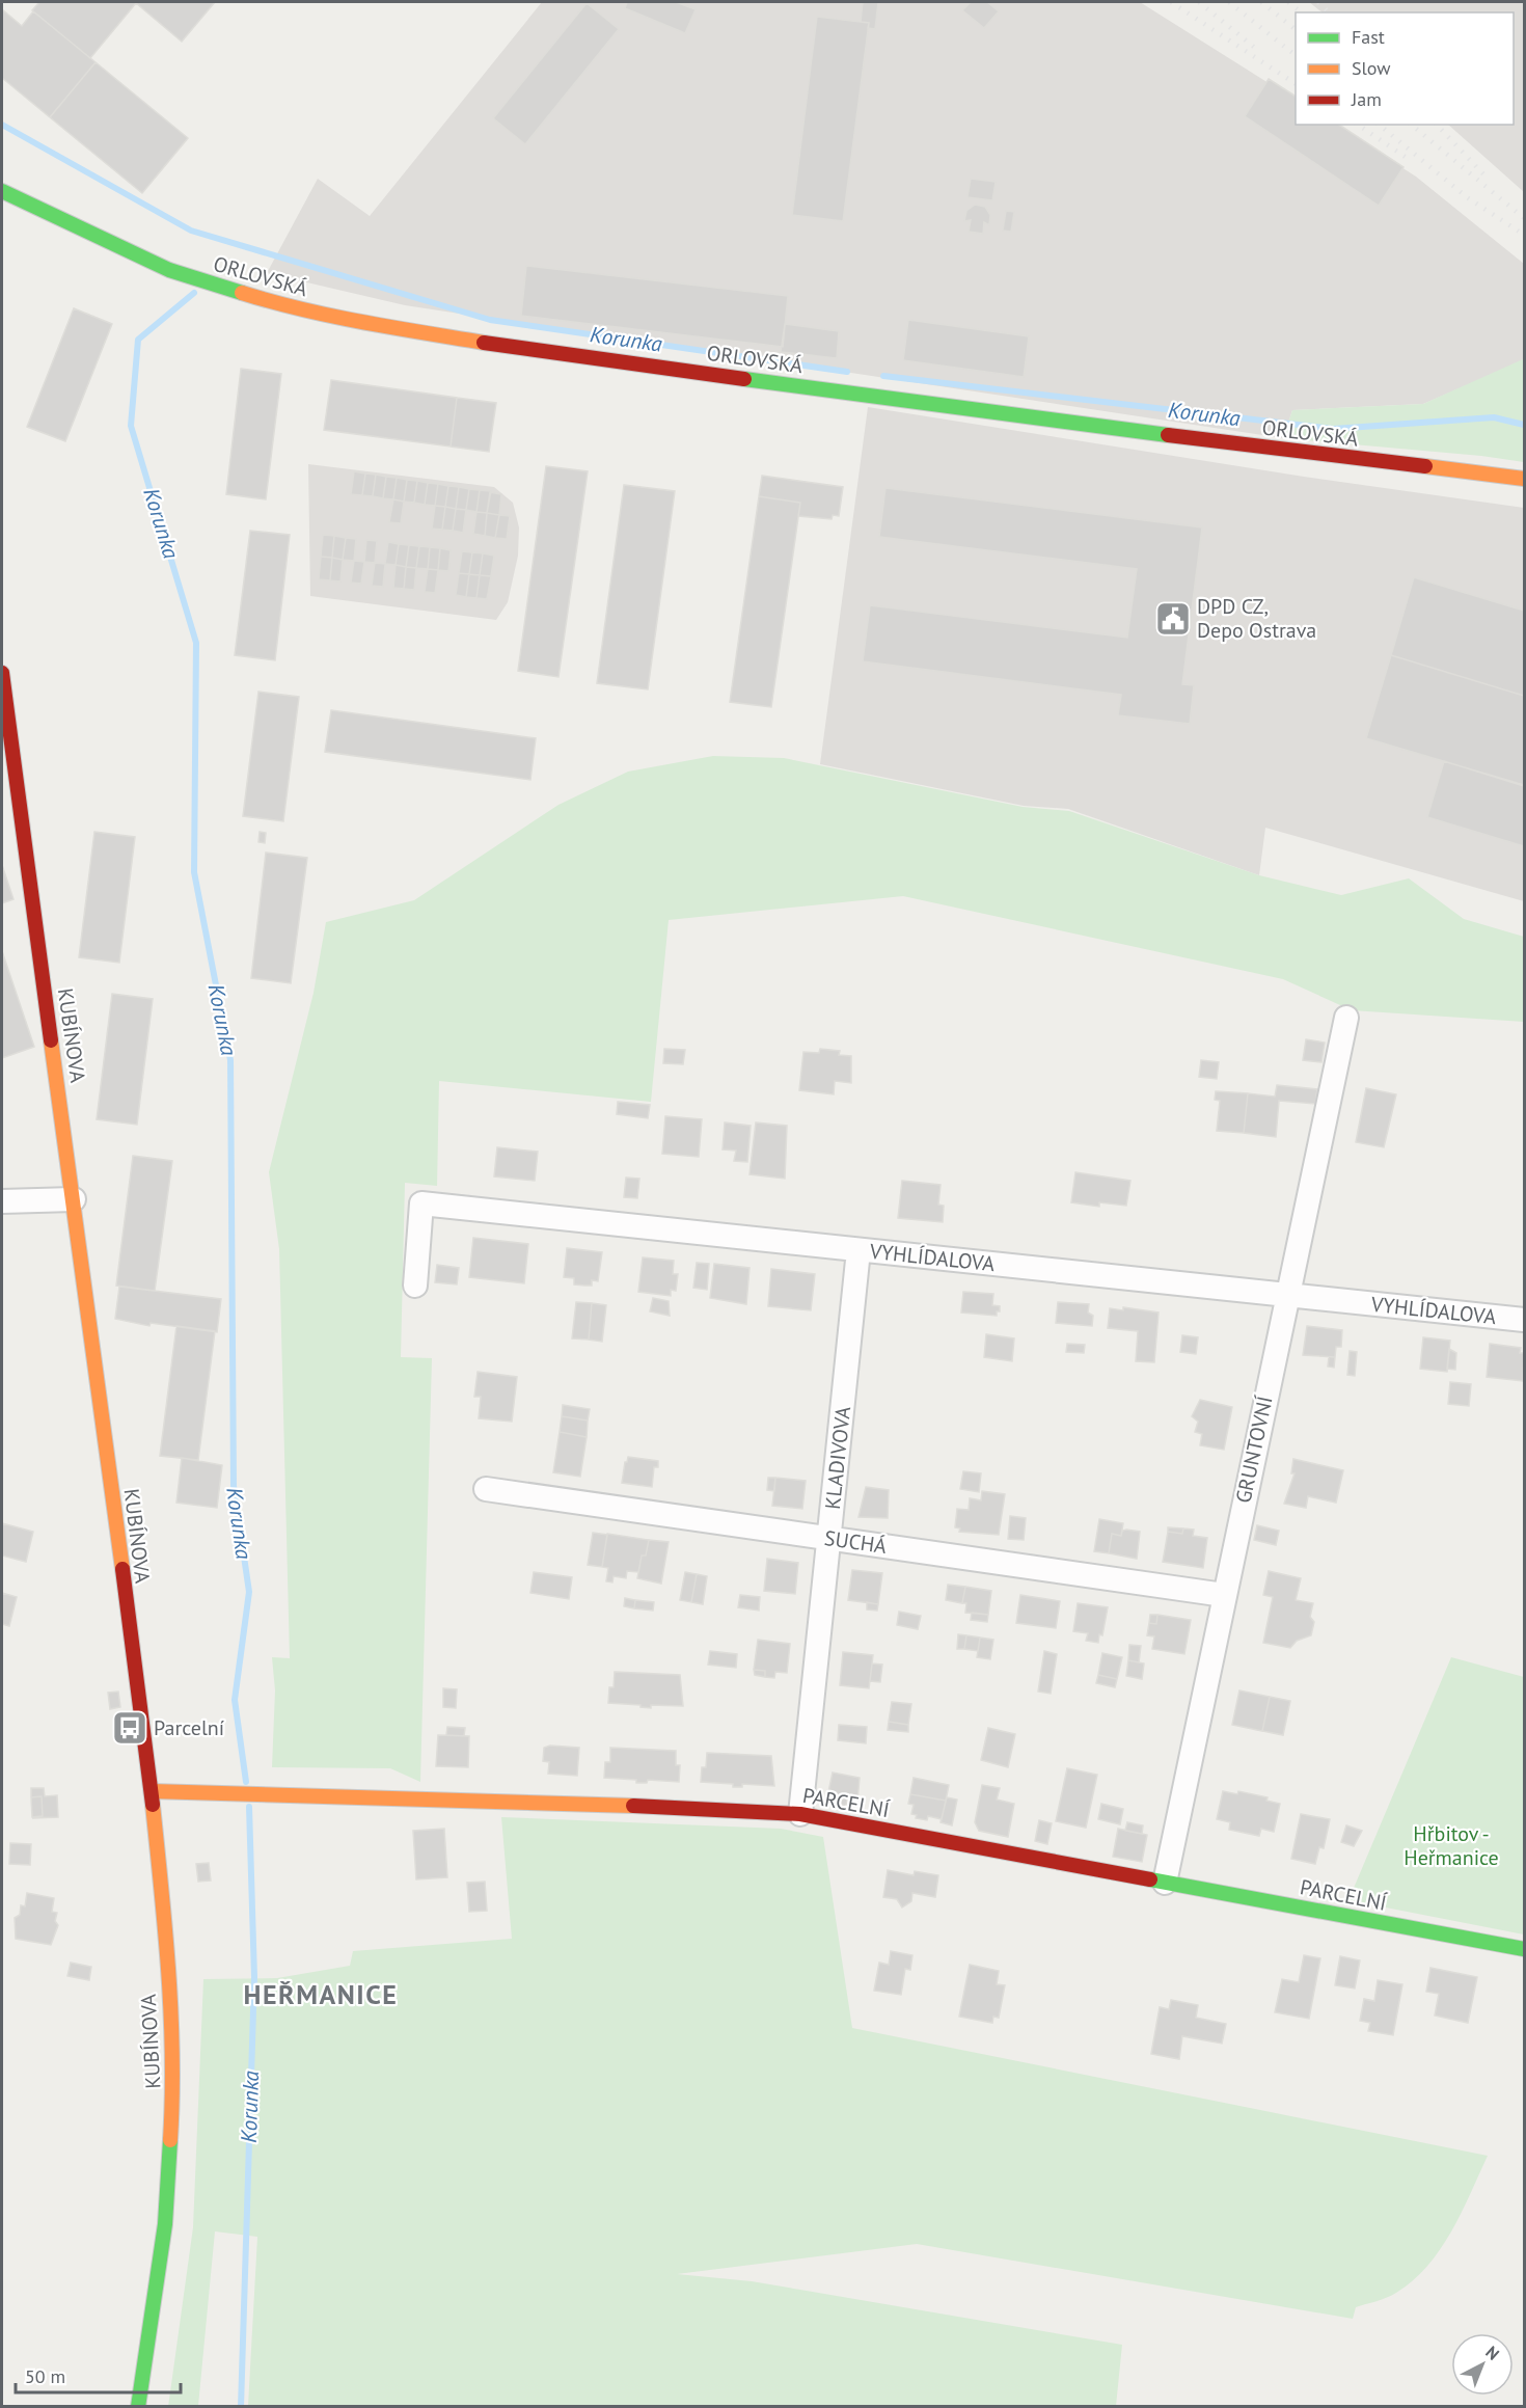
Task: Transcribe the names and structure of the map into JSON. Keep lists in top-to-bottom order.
{
  "streets": {
    "street": [
      "ORLOVSKÁ",
      "KUBÍNOVA",
      "VYHLÍDALOVA",
      "GRUNTOVNÍ",
      "KLADIVOVA",
      "SUCHÁ",
      "PARCELNÍ"
    ]
  },
  "crossings": [
    ["KUBÍNOVA", "PARCELNÍ"],
    ["VYHLÍDALOVA", "GRUNTOVNÍ"],
    ["VYHLÍDALOVA", "KLADIVOVA"],
    ["GRUNTOVNÍ", "SUCHÁ"],
    ["GRUNTOVNÍ", "PARCELNÍ"],
    ["KLADIVOVA", "SUCHÁ"],
    ["KLADIVOVA", "PARCELNÍ"]
  ],
  "districts": ["HEŘMANICE"],
  "water": ["Korunka"],
  "parks": ["Hřbitov - Heřmanice"],
  "places": {
    "public building": ["DPD CZ, Depo Ostrava"],
    "bus stop": ["Parcelní"]
  },
  "legend": ["Fast", "Slow", "Jam"],
  "scale_bar": "50 m",
  "north": "top right"
}
